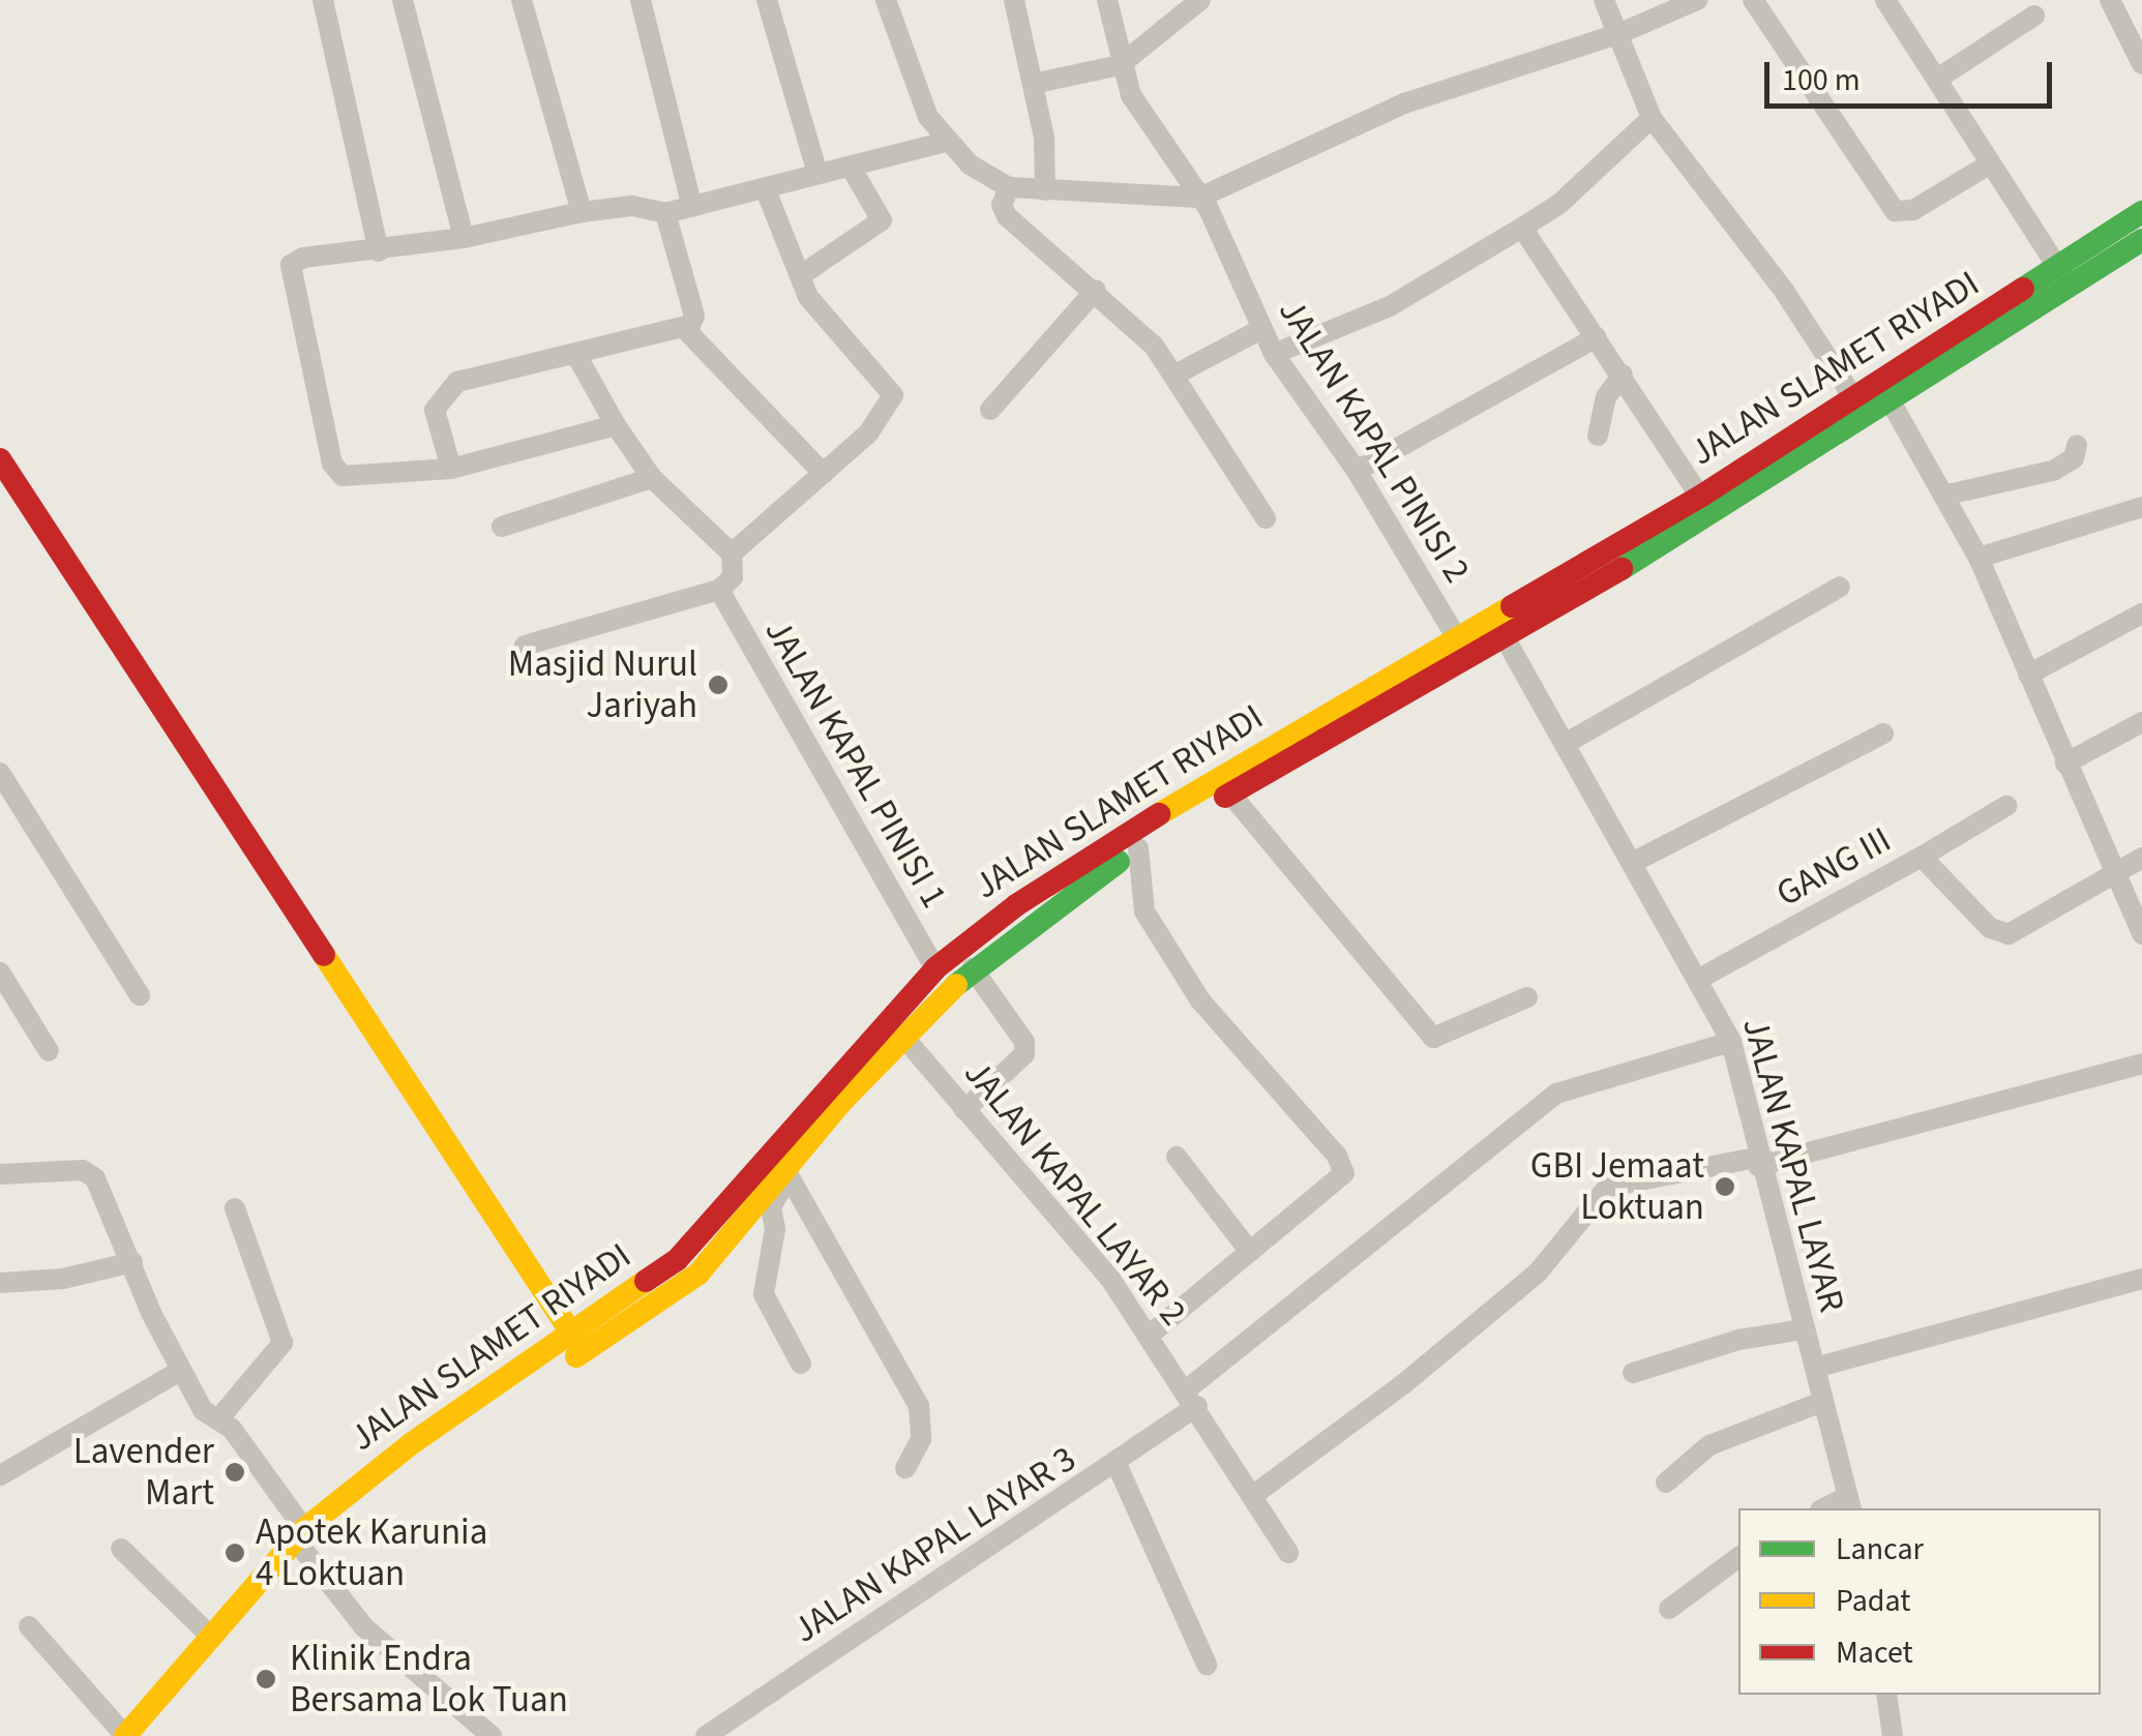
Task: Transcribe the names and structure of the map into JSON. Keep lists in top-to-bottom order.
{
  "streets": {
    "street": [
      "JALAN SLAMET RIYADI",
      "JALAN KAPAL PINISI 2",
      "JALAN KAPAL PINISI 1",
      "GANG III",
      "JALAN KAPAL LAYAR",
      "JALAN KAPAL LAYAR 2",
      "JALAN KAPAL LAYAR 3"
    ]
  },
  "crossings": [
    ["JALAN SLAMET RIYADI", "JALAN KAPAL PINISI 2"],
    ["JALAN SLAMET RIYADI", "JALAN KAPAL PINISI 1"],
    ["JALAN SLAMET RIYADI", "JALAN KAPAL LAYAR"],
    ["JALAN SLAMET RIYADI", "JALAN KAPAL LAYAR 2"],
    ["GANG III", "JALAN KAPAL LAYAR"],
    ["JALAN KAPAL LAYAR", "JALAN KAPAL LAYAR 3"],
    ["JALAN KAPAL LAYAR 2", "JALAN KAPAL LAYAR 3"]
  ],
  "places": [
    "Masjid Nurul Jariyah",
    "GBI Jemaat Loktuan",
    "Lavender Mart",
    "Apotek Karunia 4 Loktuan",
    "Klinik Endra Bersama Lok Tuan"
  ],
  "legend": ["Lancar", "Padat", "Macet"],
  "scale_bar": "100 m"
}
